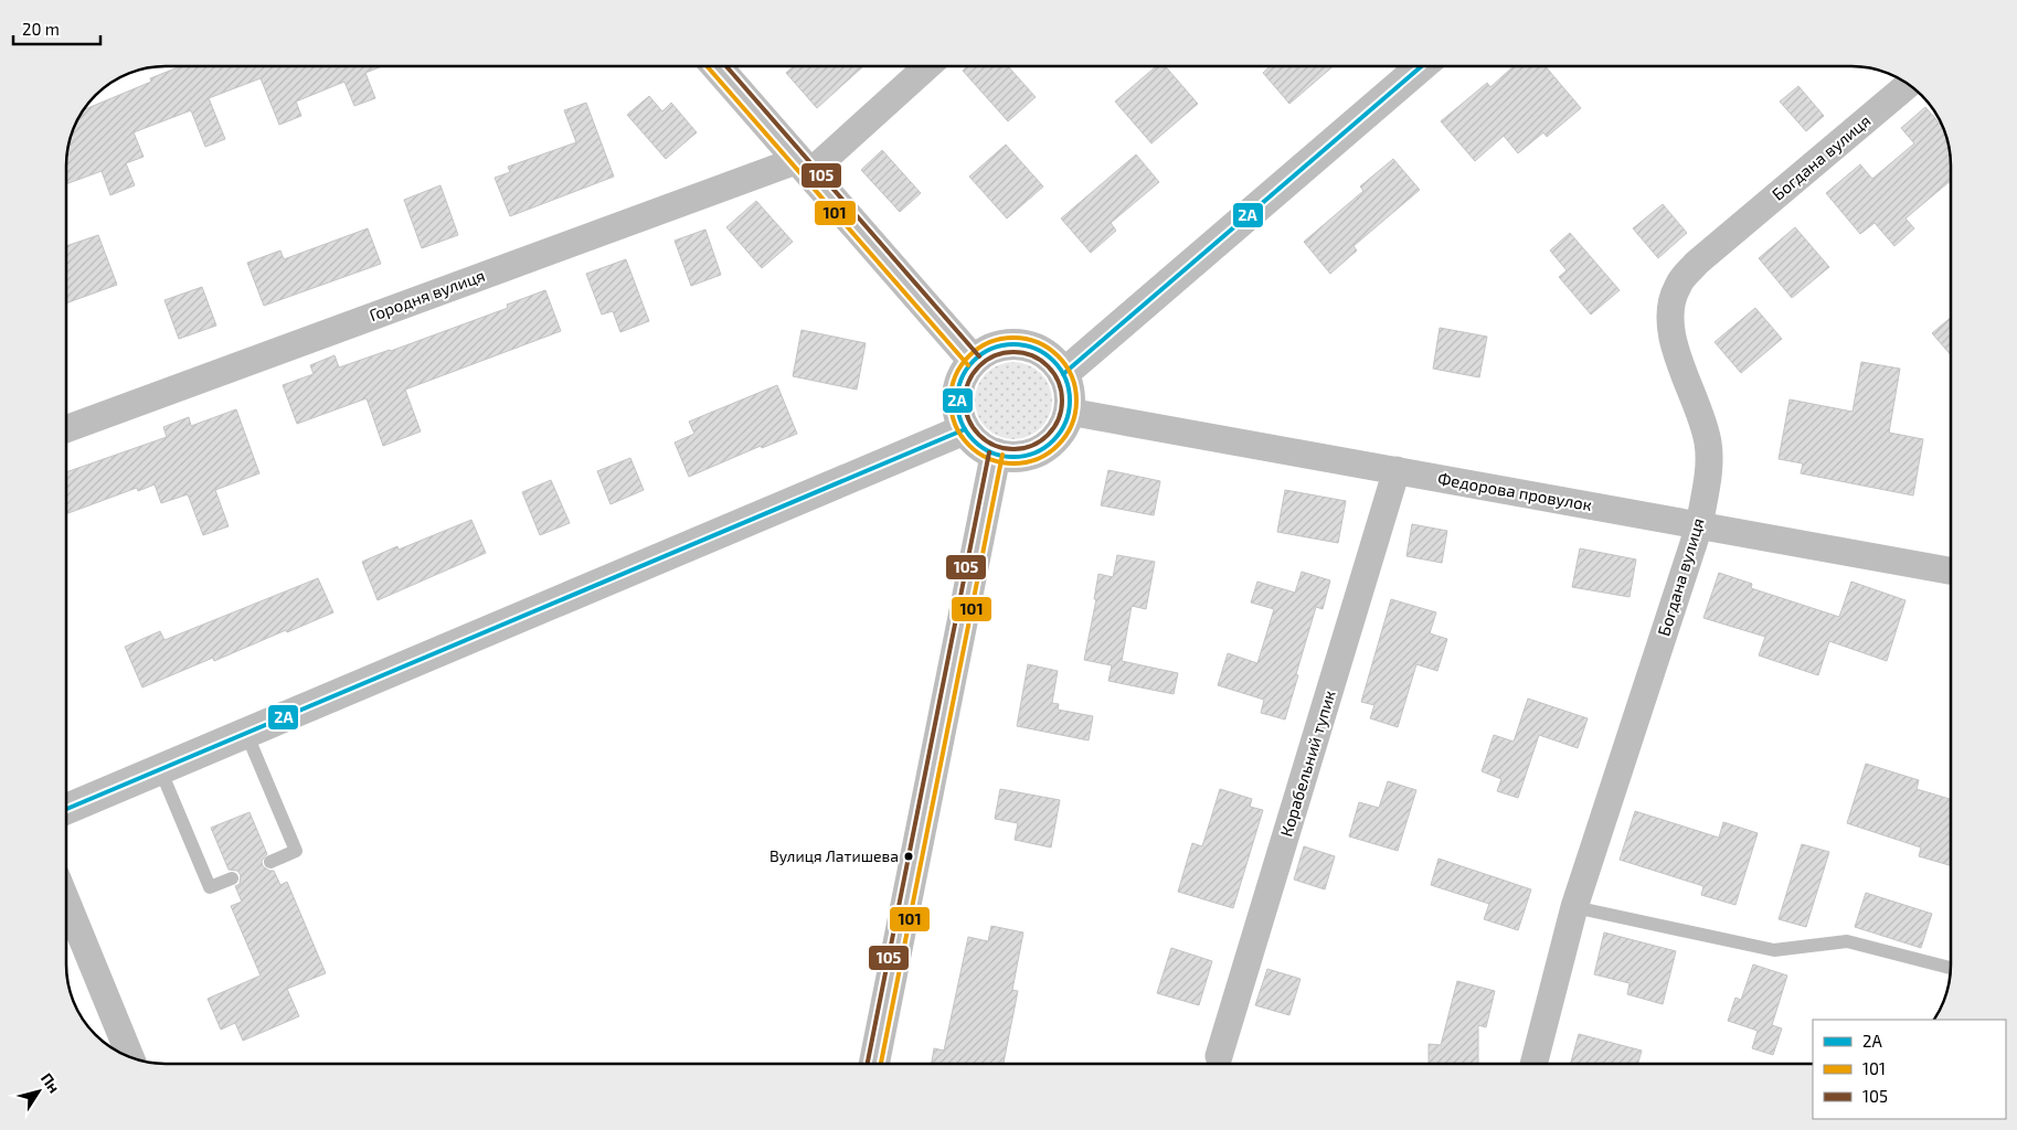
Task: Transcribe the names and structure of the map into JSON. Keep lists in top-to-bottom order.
{
  "streets": {
    "street": [
      "Богдана вулиця",
      "Городня вулиця",
      "Федорова провулок",
      "Корабельний тупик"
    ]
  },
  "crossings": [
    ["Богдана вулиця", "Федорова провулок"],
    ["Федорова провулок", "Корабельний тупик"]
  ],
  "places": ["Вулиця Латишева"],
  "lines": ["transit line 2А", "transit line 101", "transit line 105"],
  "legend": ["2А", "101", "105"],
  "scale_bar": "20 m",
  "north": "top right"
}
